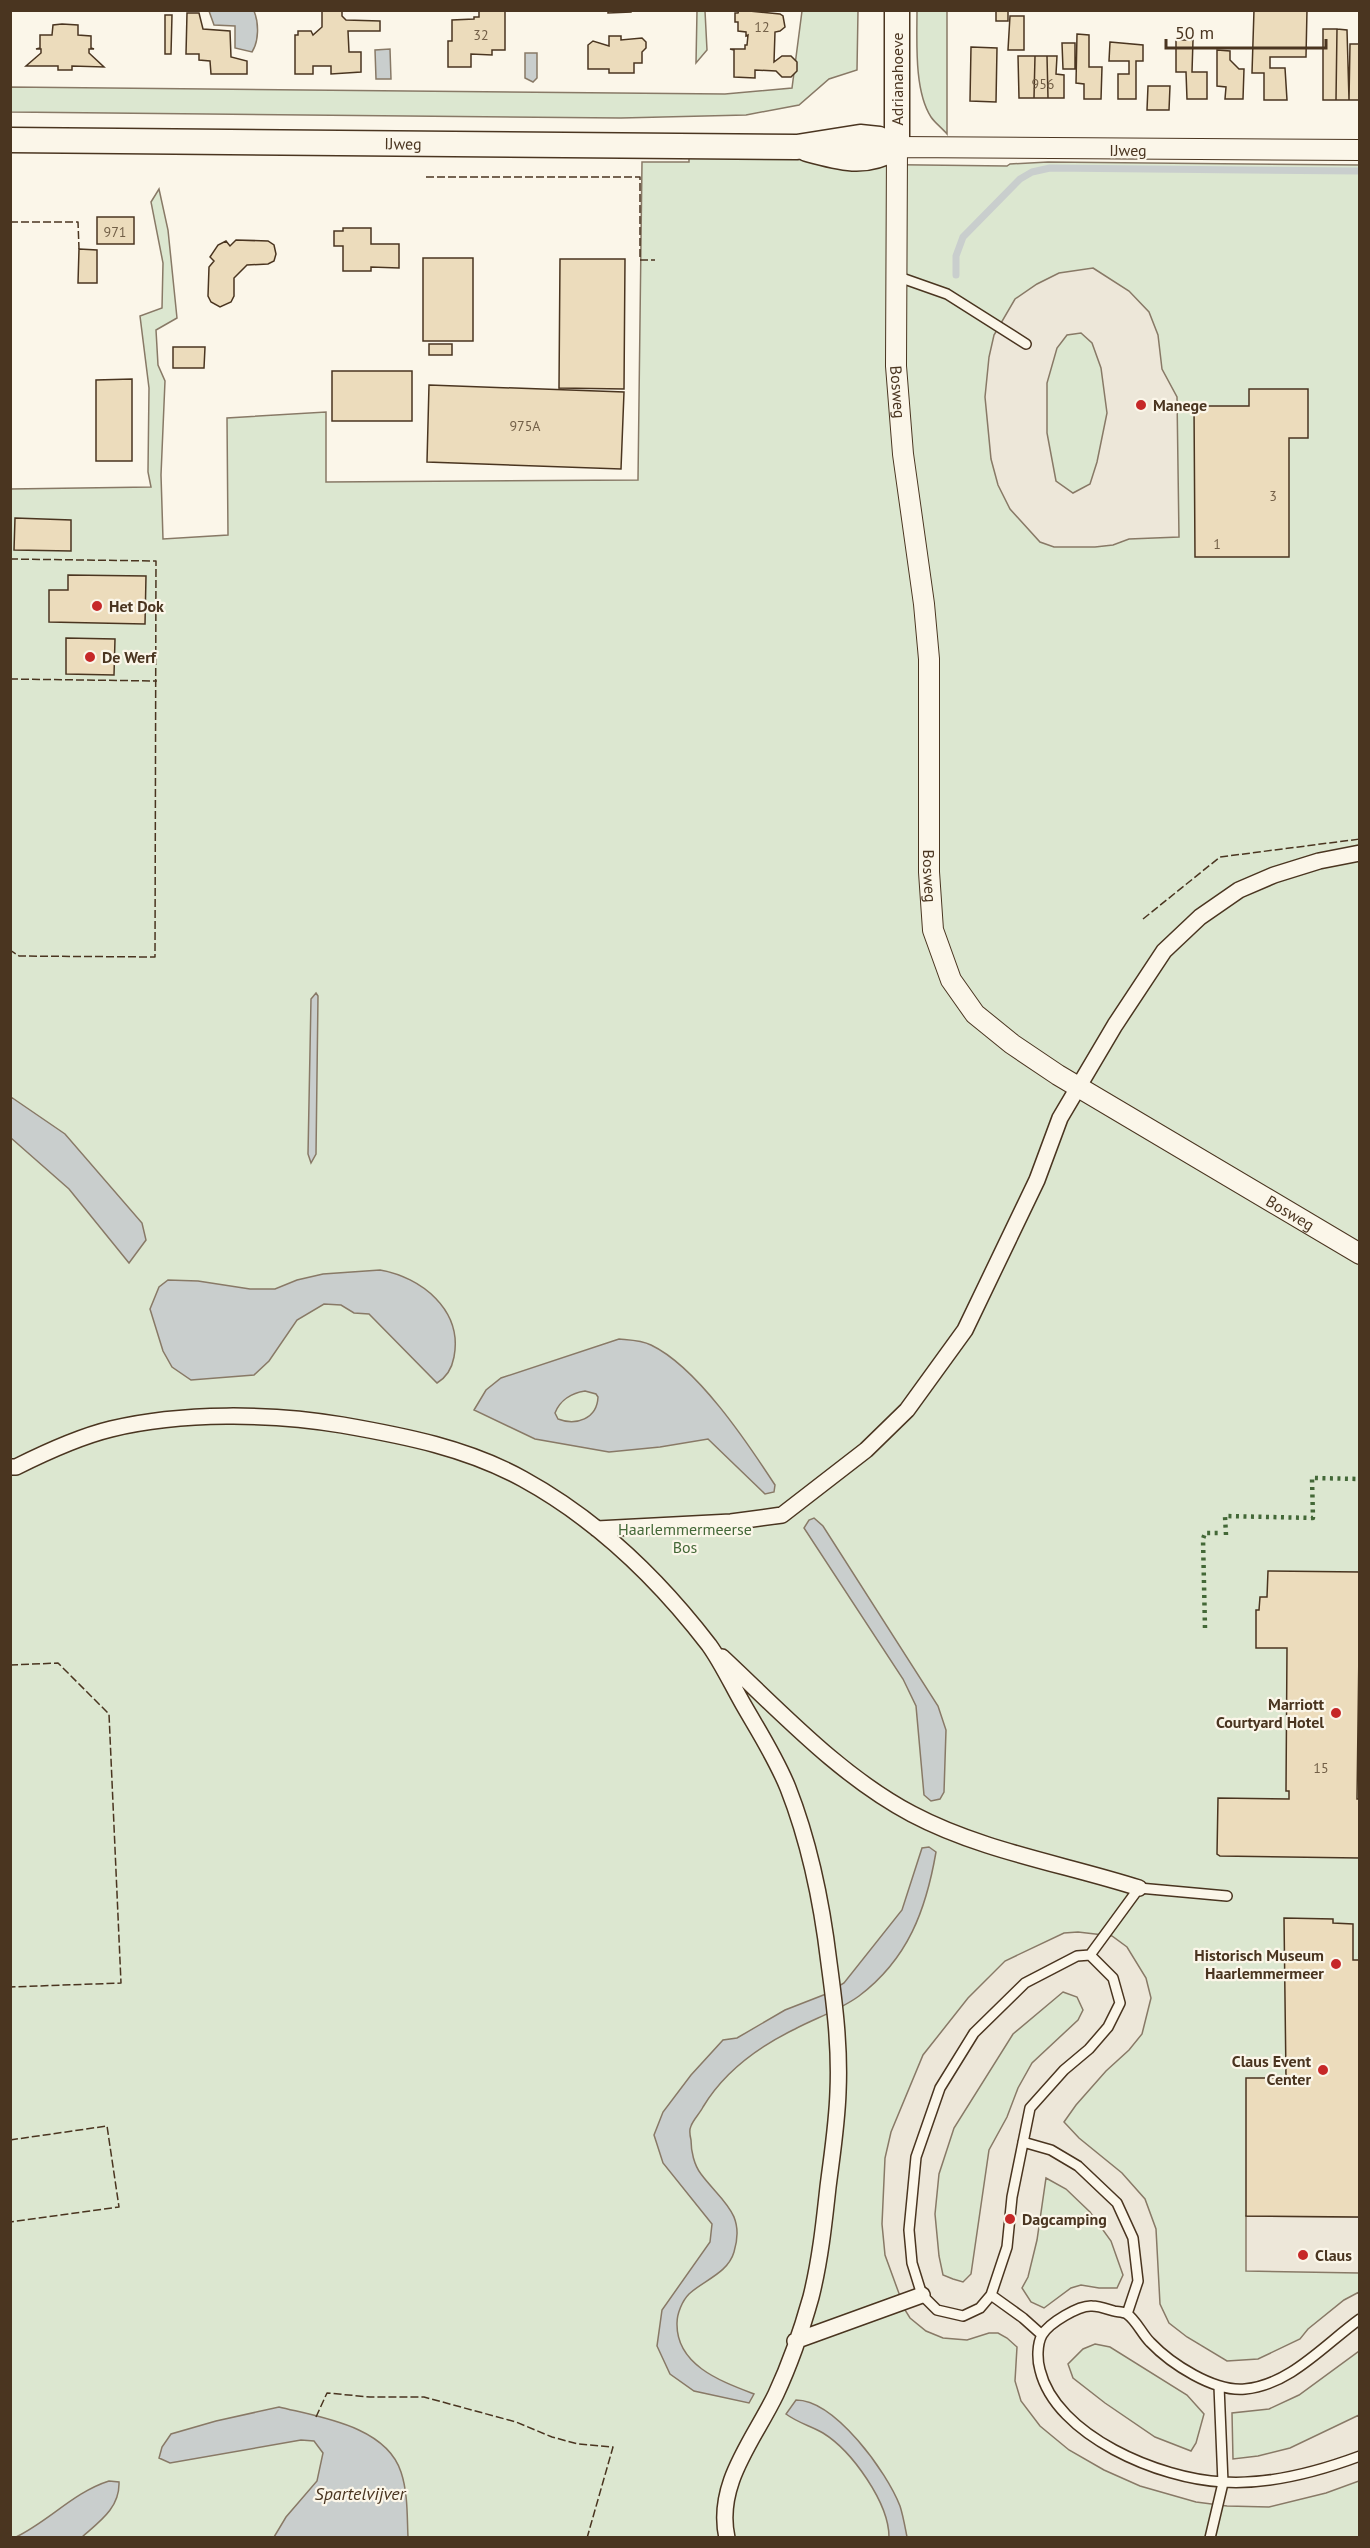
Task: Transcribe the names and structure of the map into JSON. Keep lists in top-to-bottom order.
{
  "streets": {
    "street": ["Adrianahoeve", "IJweg", "Bosweg"]
  },
  "crossings": [
    ["Adrianahoeve", "IJweg"],
    ["Adrianahoeve", "Bosweg"],
    ["IJweg", "Bosweg"]
  ],
  "water": ["Spartelvijver"],
  "parks": ["Haarlemmermeerse Bos"],
  "places": [
    "Manege",
    "Het Dok",
    "De Werf",
    "Marriott Courtyard Hotel",
    "Historisch Museum Haarlemmermeer",
    "Claus Event Center",
    "Dagcamping",
    "Claus"
  ],
  "house_numbers": [
    "12",
    "32",
    "956",
    "971",
    "975A",
    "3",
    "1",
    "15"
  ],
  "scale_bar": "50 m"
}
